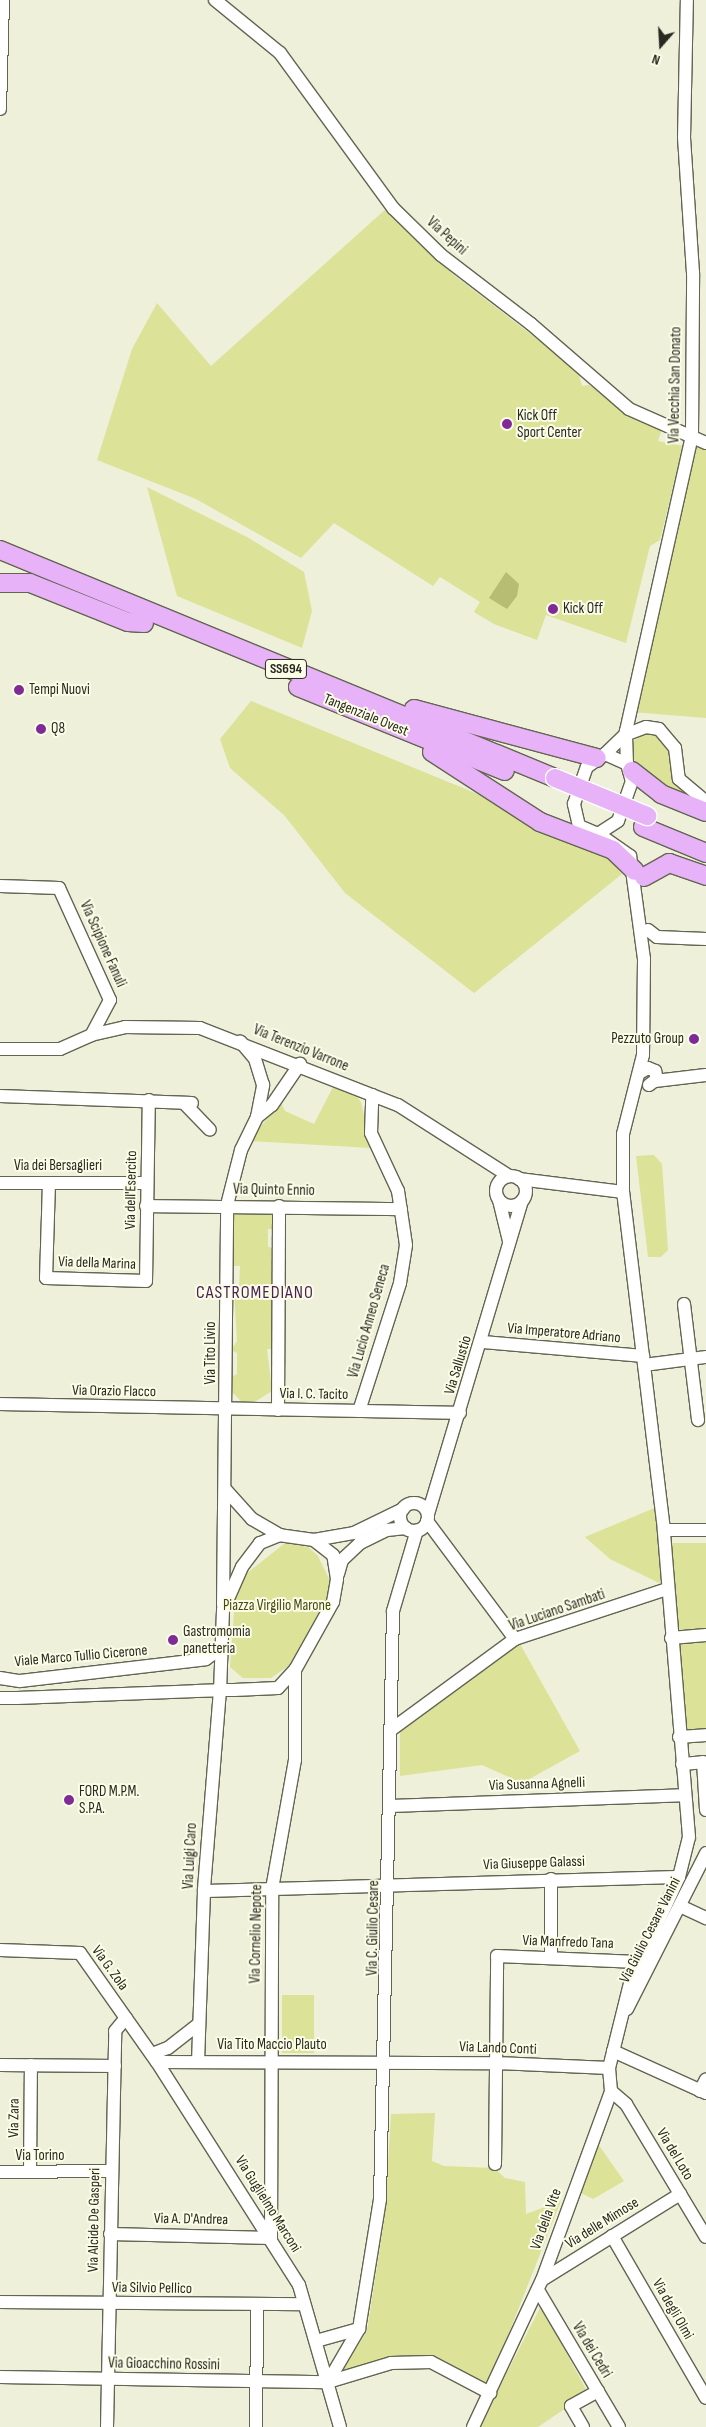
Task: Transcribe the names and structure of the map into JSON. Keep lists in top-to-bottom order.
{
  "streets": {
    "highway": ["SS694", "Tangenziale Ovest"],
    "street": [
      "Via Pepini",
      "Via Vecchia San Donato",
      "Via Scipione Fanuli",
      "Via Terenzio Varrone",
      "Via dei Bersaglieri",
      "Via dell'Esercito",
      "Via Quinto Ennio",
      "Via della Marina",
      "Via Lucio Anneo Seneca",
      "Via Imperatore Adriano",
      "Via Tito Livio",
      "Via Sallustio",
      "Via Orazio Flacco",
      "Via I. C. Tacito",
      "Via Luciano Sambati",
      "Viale Marco Tullio Cicerone",
      "Via Susanna Agnelli",
      "Via Luigi Caro",
      "Via Giuseppe Galassi",
      "Via C. Giulio Cesare",
      "Via Giulio Cesare Vanini",
      "Via Cornelio Nepote",
      "Via Manfredo Tana",
      "Via G. Zola",
      "Via Tito Maccio Plauto",
      "Via Lando Conti",
      "Via Zara",
      "Via del Loto",
      "Via Torino",
      "Via Guglielmo Marconi",
      "Via A. D'Andrea",
      "Via della Vite",
      "Via Alcide De Gasperi",
      "Via delle Mimose",
      "Via Silvio Pellico",
      "Via degli Olmi",
      "Via dei Cedri",
      "Via Gioacchino Rossini"
    ]
  },
  "crossings": [
    ["Via Pepini", "Via Vecchia San Donato"],
    ["Via Scipione Fanuli", "Via Terenzio Varrone"],
    ["Via Terenzio Varrone", "Via Lucio Anneo Seneca"],
    ["Via Terenzio Varrone", "Via Sallustio"],
    ["Via dei Bersaglieri", "Via dell'Esercito"],
    ["Via dei Bersaglieri", "Via della Marina"],
    ["Via dell'Esercito", "Via Quinto Ennio"],
    ["Via dell'Esercito", "Via della Marina"],
    ["Via Quinto Ennio", "Via Lucio Anneo Seneca"],
    ["Via Quinto Ennio", "Via Tito Livio"],
    ["Via Lucio Anneo Seneca", "Via I. C. Tacito"],
    ["Via Imperatore Adriano", "Via Sallustio"],
    ["Via Tito Livio", "Via Orazio Flacco"],
    ["Via Tito Livio", "Via I. C. Tacito"],
    ["Via Sallustio", "Via I. C. Tacito"],
    ["Via Orazio Flacco", "Via I. C. Tacito"],
    ["Via Luciano Sambati", "Via C. Giulio Cesare"],
    ["Via Susanna Agnelli", "Via C. Giulio Cesare"],
    ["Via Luigi Caro", "Via Giuseppe Galassi"],
    ["Via Luigi Caro", "Via Tito Maccio Plauto"],
    ["Via Giuseppe Galassi", "Via C. Giulio Cesare"],
    ["Via Giuseppe Galassi", "Via Cornelio Nepote"],
    ["Via C. Giulio Cesare", "Via Tito Maccio Plauto"],
    ["Via C. Giulio Cesare", "Via Lando Conti"],
    ["Via C. Giulio Cesare", "Via Guglielmo Marconi"],
    ["Via C. Giulio Cesare", "Via Gioacchino Rossini"],
    ["Via Giulio Cesare Vanini", "Via della Vite"],
    ["Via Cornelio Nepote", "Via Tito Maccio Plauto"],
    ["Via Cornelio Nepote", "Via Guglielmo Marconi"],
    ["Via Cornelio Nepote", "Via A. D'Andrea"],
    ["Via Manfredo Tana", "Via Lando Conti"],
    ["Via G. Zola", "Via Guglielmo Marconi"],
    ["Via G. Zola", "Via Alcide De Gasperi"],
    ["Via Tito Maccio Plauto", "Via Lando Conti"],
    ["Via Tito Maccio Plauto", "Via Guglielmo Marconi"],
    ["Via Lando Conti", "Via della Vite"],
    ["Via Zara", "Via Torino"],
    ["Via del Loto", "Via della Vite"],
    ["Via del Loto", "Via delle Mimose"],
    ["Via Torino", "Via Alcide De Gasperi"],
    ["Via Guglielmo Marconi", "Via A. D'Andrea"],
    ["Via Guglielmo Marconi", "Via Alcide De Gasperi"],
    ["Via Guglielmo Marconi", "Via Silvio Pellico"],
    ["Via Guglielmo Marconi", "Via Gioacchino Rossini"],
    ["Via A. D'Andrea", "Via Alcide De Gasperi"],
    ["Via della Vite", "Via delle Mimose"],
    ["Via della Vite", "Via dei Cedri"],
    ["Via Alcide De Gasperi", "Via Silvio Pellico"],
    ["Via Alcide De Gasperi", "Via Gioacchino Rossini"],
    ["Via delle Mimose", "Via degli Olmi"],
    ["Via delle Mimose", "Via dei Cedri"]
  ],
  "districts": ["CASTROMEDIANO"],
  "parks": ["Piazza Virgilio Marone"],
  "places": [
    "Kick Off Sport Center",
    "Kick Off",
    "Tempi Nuovi",
    "Q8",
    "Pezzuto Group",
    "Gastromomia panetteria",
    "FORD M.P.M. S.P.A."
  ],
  "north": "bottom"
}
